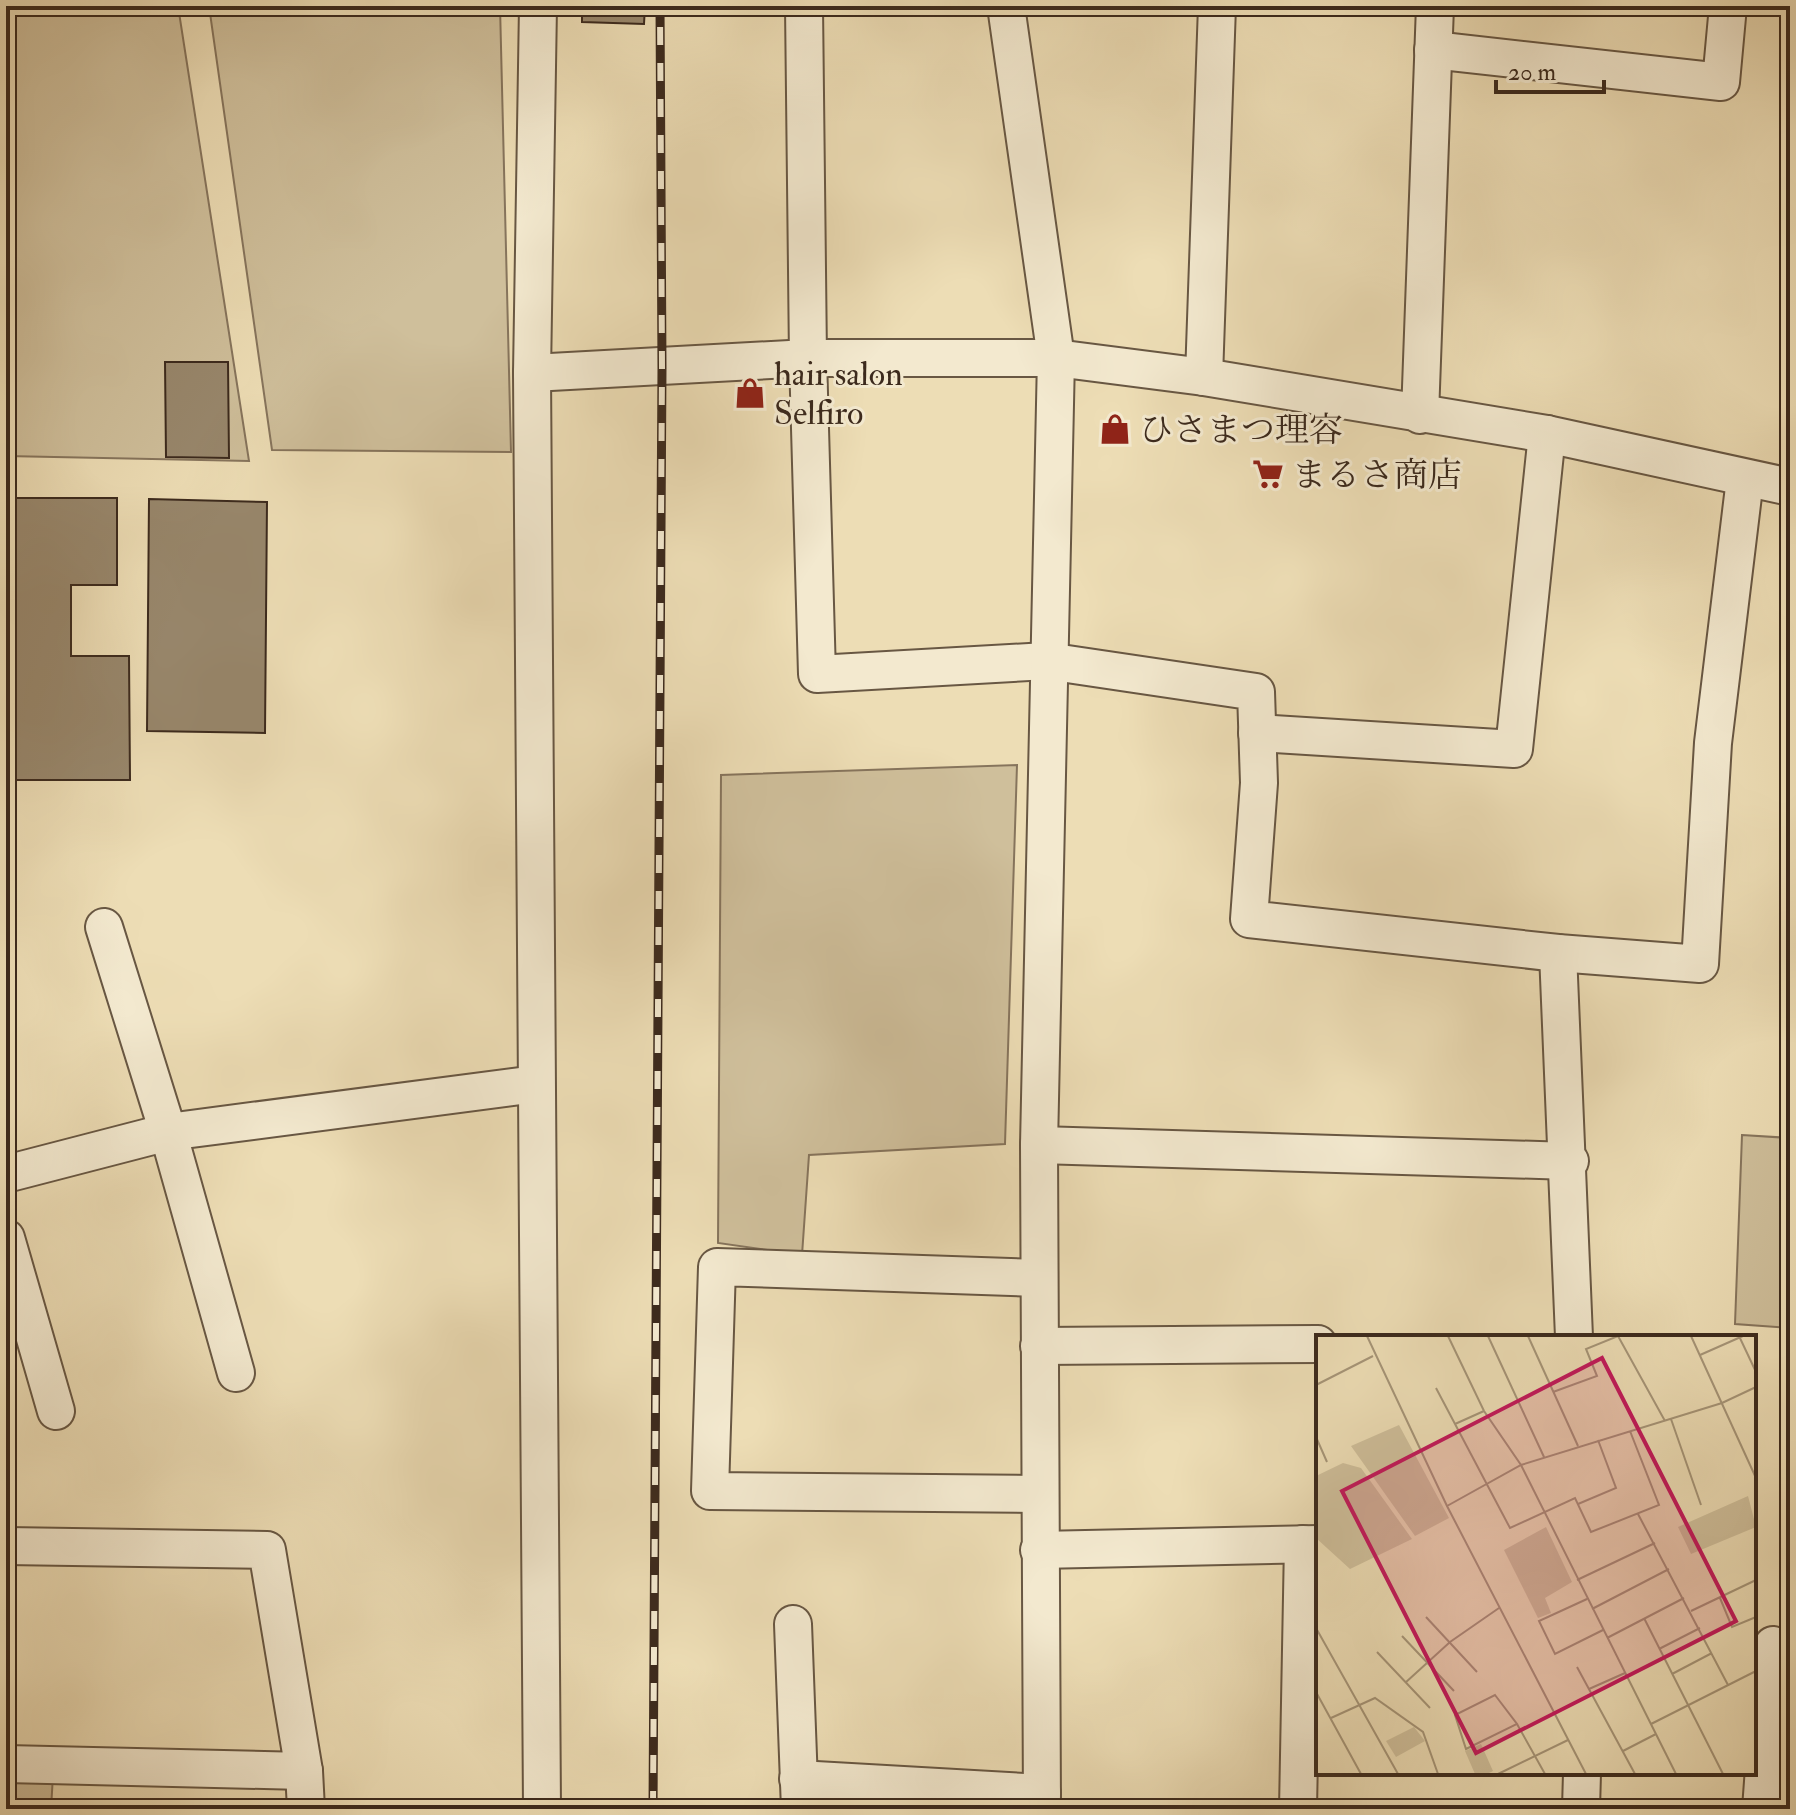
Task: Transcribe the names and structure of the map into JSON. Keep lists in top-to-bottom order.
{
  "places": {
    "shop": ["hair salon Selfiro", "ひさまつ理容"],
    "supermarket": ["まるさ商店"]
  },
  "scale_bar": "20 m"
}
